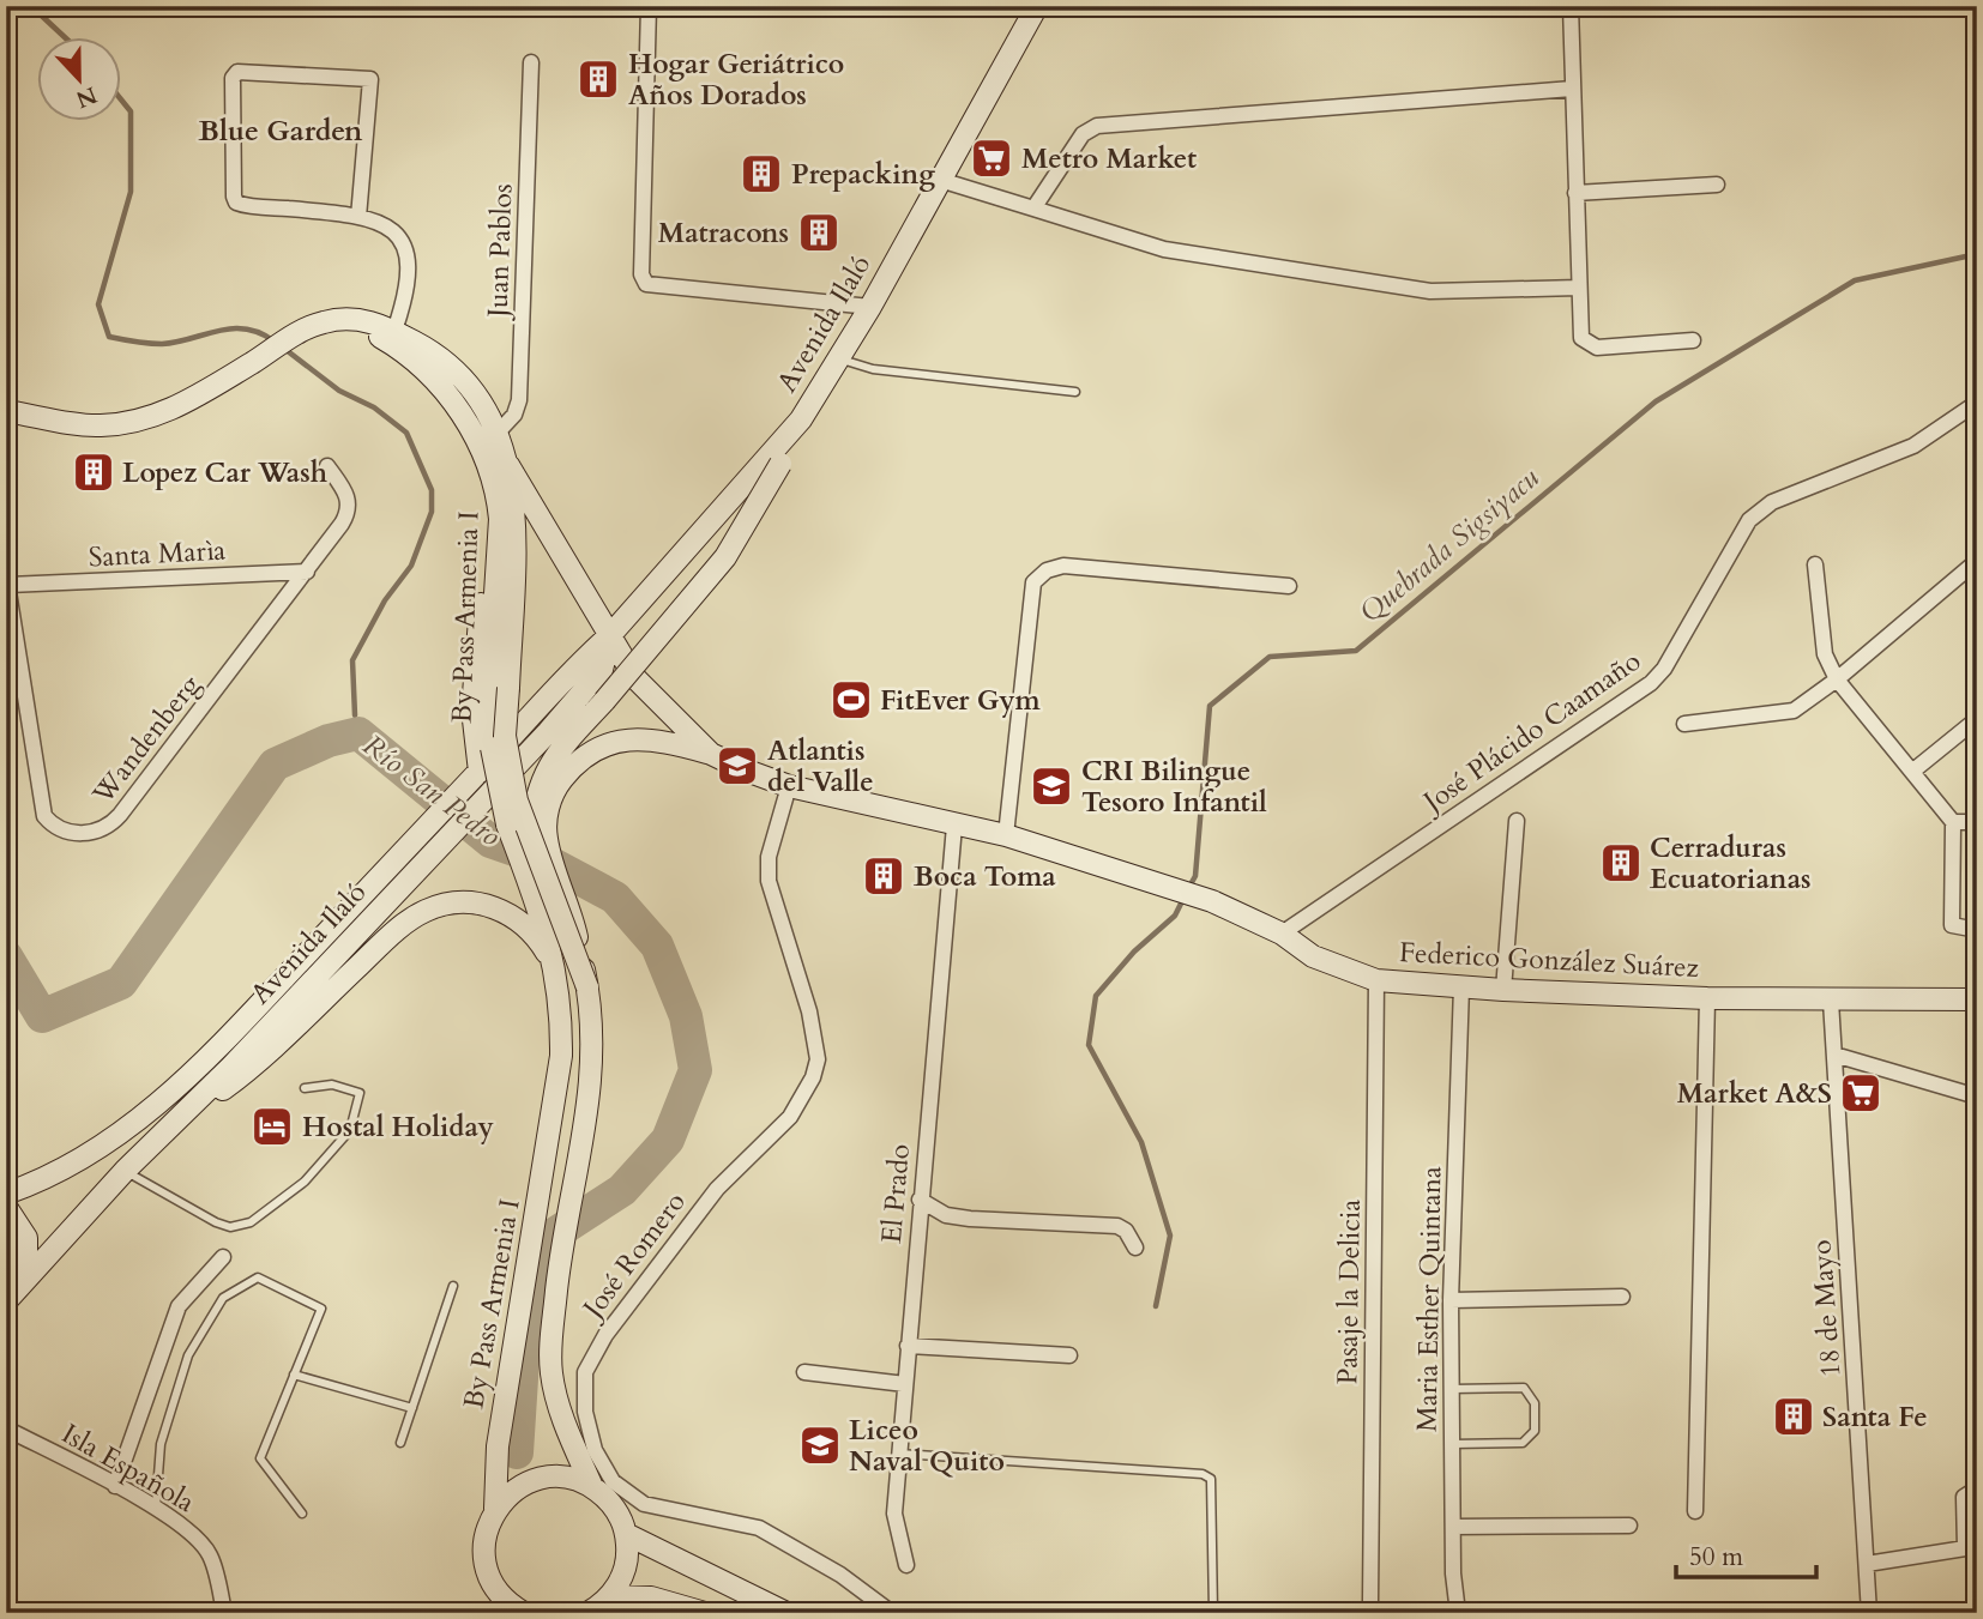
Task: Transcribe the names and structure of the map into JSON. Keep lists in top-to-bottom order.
{
  "streets": {
    "main road": ["Avenida Ilaló", "By Pass Armenia I", "Federico González Suárez"],
    "street": [
      "Juan Pablos",
      "Santa Marìa",
      "José Plácido Caamaño",
      "Wandenberg",
      "El Prado",
      "José Romero",
      "Pasaje la Delicia",
      "Maria Esther Quintana",
      "18 de Mayo",
      "Isla Española"
    ]
  },
  "crossings": [
    ["Juan Pablos", "By Pass Armenia I"],
    ["Avenida Ilaló", "Federico González Suárez"],
    ["Santa Marìa", "Wandenberg"],
    ["By Pass Armenia I", "Federico González Suárez"],
    ["José Plácido Caamaño", "Federico González Suárez"],
    ["Federico González Suárez", "El Prado"],
    ["Federico González Suárez", "José Romero"],
    ["Federico González Suárez", "Pasaje la Delicia"],
    ["Federico González Suárez", "Maria Esther Quintana"],
    ["Federico González Suárez", "18 de Mayo"]
  ],
  "districts": ["Blue Garden"],
  "water": ["Quebrada Sigsiyacu", "Río San Pedro"],
  "places": {
    "building": [
      "Hogar Geriátrico Años Dorados",
      "Prepacking",
      "Matracons",
      "Lopez Car Wash",
      "Cerraduras Ecuatorianas",
      "Boca Toma",
      "Santa Fe"
    ],
    "supermarket": ["Metro Market", "Market A&S"],
    "sports": ["FitEver Gym"],
    "school or university": ["Atlantis del Valle", "CRI Bilingue Tesoro Infantil", "Liceo Naval Quito"],
    "hotel": ["Hostal Holiday"]
  },
  "scale_bar": "50 m",
  "north": "bottom"
}
